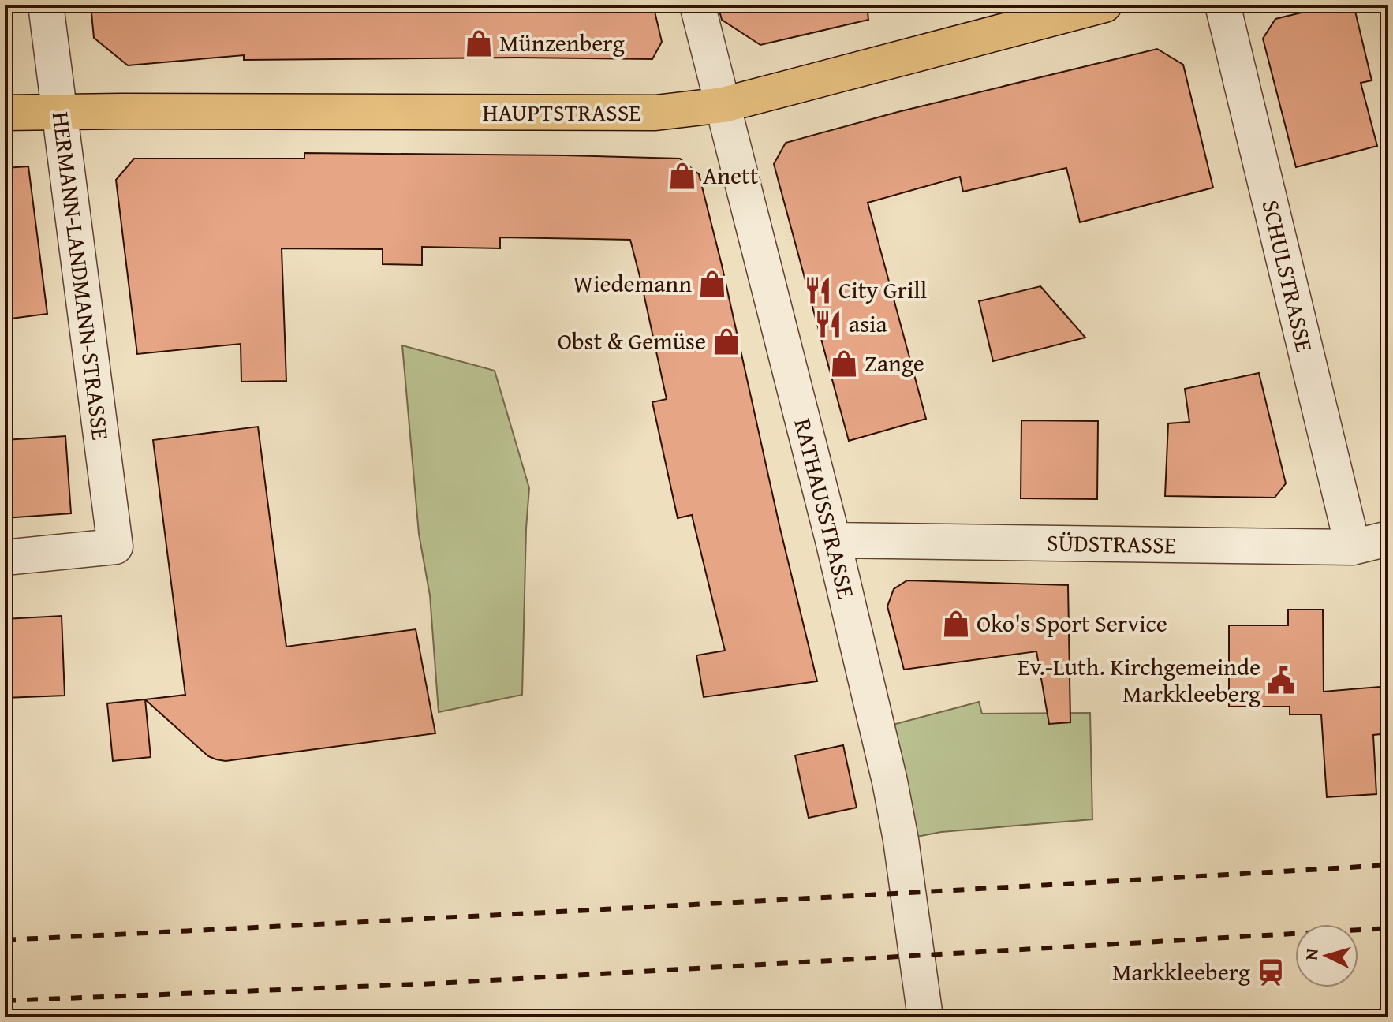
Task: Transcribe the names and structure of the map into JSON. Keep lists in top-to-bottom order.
{
  "streets": {
    "main road": ["HAUPTSTRASSE"],
    "street": [
      "HERMANN-LANDMANN-STRASSE",
      "SCHULSTRASSE",
      "RATHAUSSTRASSE",
      "SÜDSTRASSE"
    ]
  },
  "crossings": [
    ["HAUPTSTRASSE", "HERMANN-LANDMANN-STRASSE"],
    ["HAUPTSTRASSE", "RATHAUSSTRASSE"],
    ["SCHULSTRASSE", "SÜDSTRASSE"],
    ["RATHAUSSTRASSE", "SÜDSTRASSE"]
  ],
  "places": {
    "shop": [
      "Münzenberg",
      "Anett",
      "Wiedemann",
      "Obst & Gemüse",
      "Zange",
      "Oko's Sport Service"
    ],
    "restaurant": ["City Grill", "asia"],
    "public building": ["Ev.-Luth. Kirchgemeinde Markkleeberg"],
    "station": ["Markkleeberg"]
  },
  "north": "left"
}
